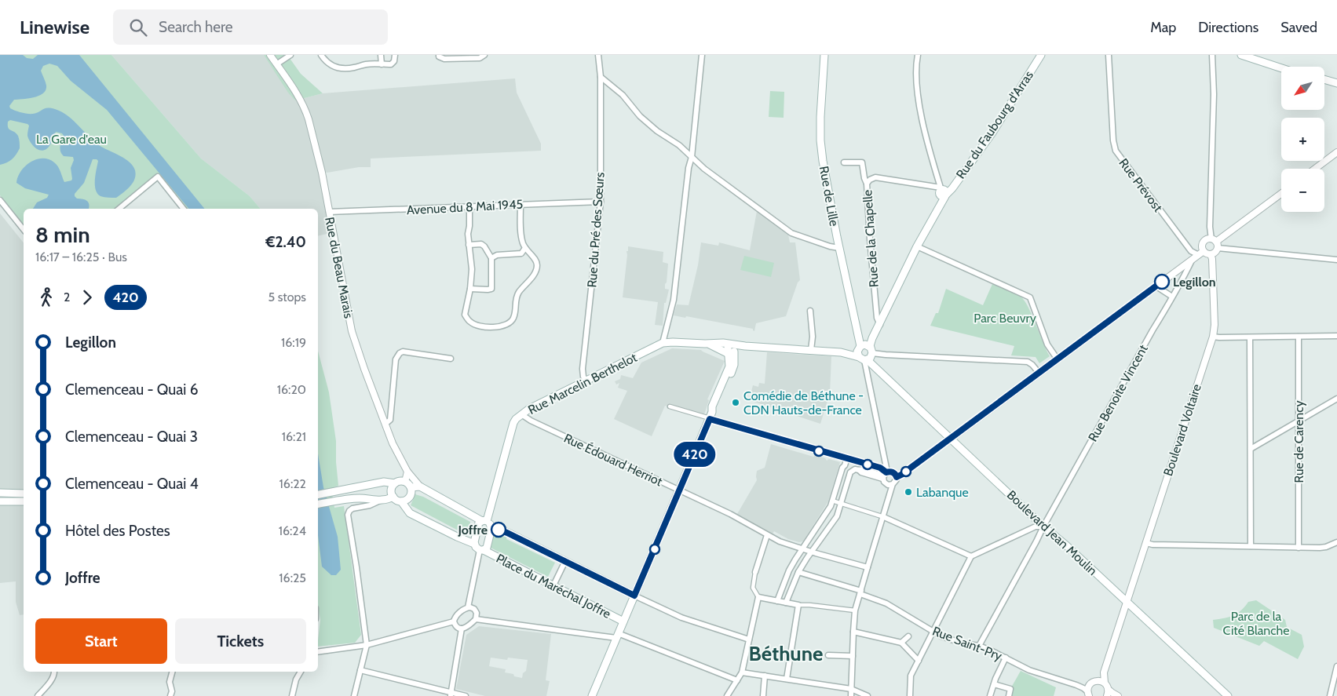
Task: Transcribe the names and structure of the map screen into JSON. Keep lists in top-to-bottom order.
{
  "streets": {
    "main road": [
      "Rue du Faubourg d'Arras",
      "Rue de Lille",
      "Rue Marcelin Berthelot",
      "Boulevard Jean Moulin",
      "Place du Maréchal Joffre"
    ],
    "street": [
      "Rue Prévost",
      "Avenue du 8 Mai 1945",
      "Rue du Pré des Sœurs",
      "Rue de la Chapelle",
      "Rue du Beau Marais",
      "Rue Benoite Vincent",
      "Boulevard Voltaire",
      "Rue de Carency",
      "Rue Édouard Herriot",
      "Rue Saint-Pry"
    ]
  },
  "crossings": [
    ["Rue du Faubourg d'Arras", "Rue de la Chapelle"],
    ["Rue de Lille", "Rue Marcelin Berthelot"],
    ["Rue de Lille", "Boulevard Jean Moulin"],
    ["Avenue du 8 Mai 1945", "Rue du Pré des Sœurs"],
    ["Avenue du 8 Mai 1945", "Rue du Beau Marais"],
    ["Rue du Pré des Sœurs", "Rue Marcelin Berthelot"],
    ["Rue Marcelin Berthelot", "Rue Édouard Herriot"],
    ["Rue Marcelin Berthelot", "Boulevard Jean Moulin"],
    ["Rue Benoite Vincent", "Boulevard Jean Moulin"],
    ["Rue Benoite Vincent", "Rue Saint-Pry"],
    ["Boulevard Voltaire", "Boulevard Jean Moulin"]
  ],
  "districts": ["Béthune"],
  "parks": ["La Gare d'eau", "Parc Beuvry", "Parc de la Cité Blanche"],
  "places": [
    "Legillon",
    "Comédie de Béthune - CDN Hauts-de-France",
    "Labanque",
    "Joffre"
  ],
  "lines": ["bus line 420"],
  "north": "bottom left",
  "page": {
    "header": "Linewise",
    "search": "Search here",
    "nav": ["Map", "Directions", "Saved"],
    "on_map": "420",
    "map_buttons": ["+", "−"],
    "heading": ["8 min", "16:17 – 16:25 · Bus", "€2.40"],
    "legs": ["2", "420", "5 stops"],
    "list": [
      {
        "name": "Legillon",
        "value": "16:19"
      },
      {
        "name": "Clemenceau - Quai 6",
        "value": "16:20"
      },
      {
        "name": "Clemenceau - Quai 3",
        "value": "16:21"
      },
      {
        "name": "Clemenceau - Quai 4",
        "value": "16:22"
      },
      {
        "name": "Hôtel des Postes",
        "value": "16:24"
      },
      {
        "name": "Joffre",
        "value": "16:25"
      }
    ],
    "buttons": ["Start", "Tickets"]
  }
}
